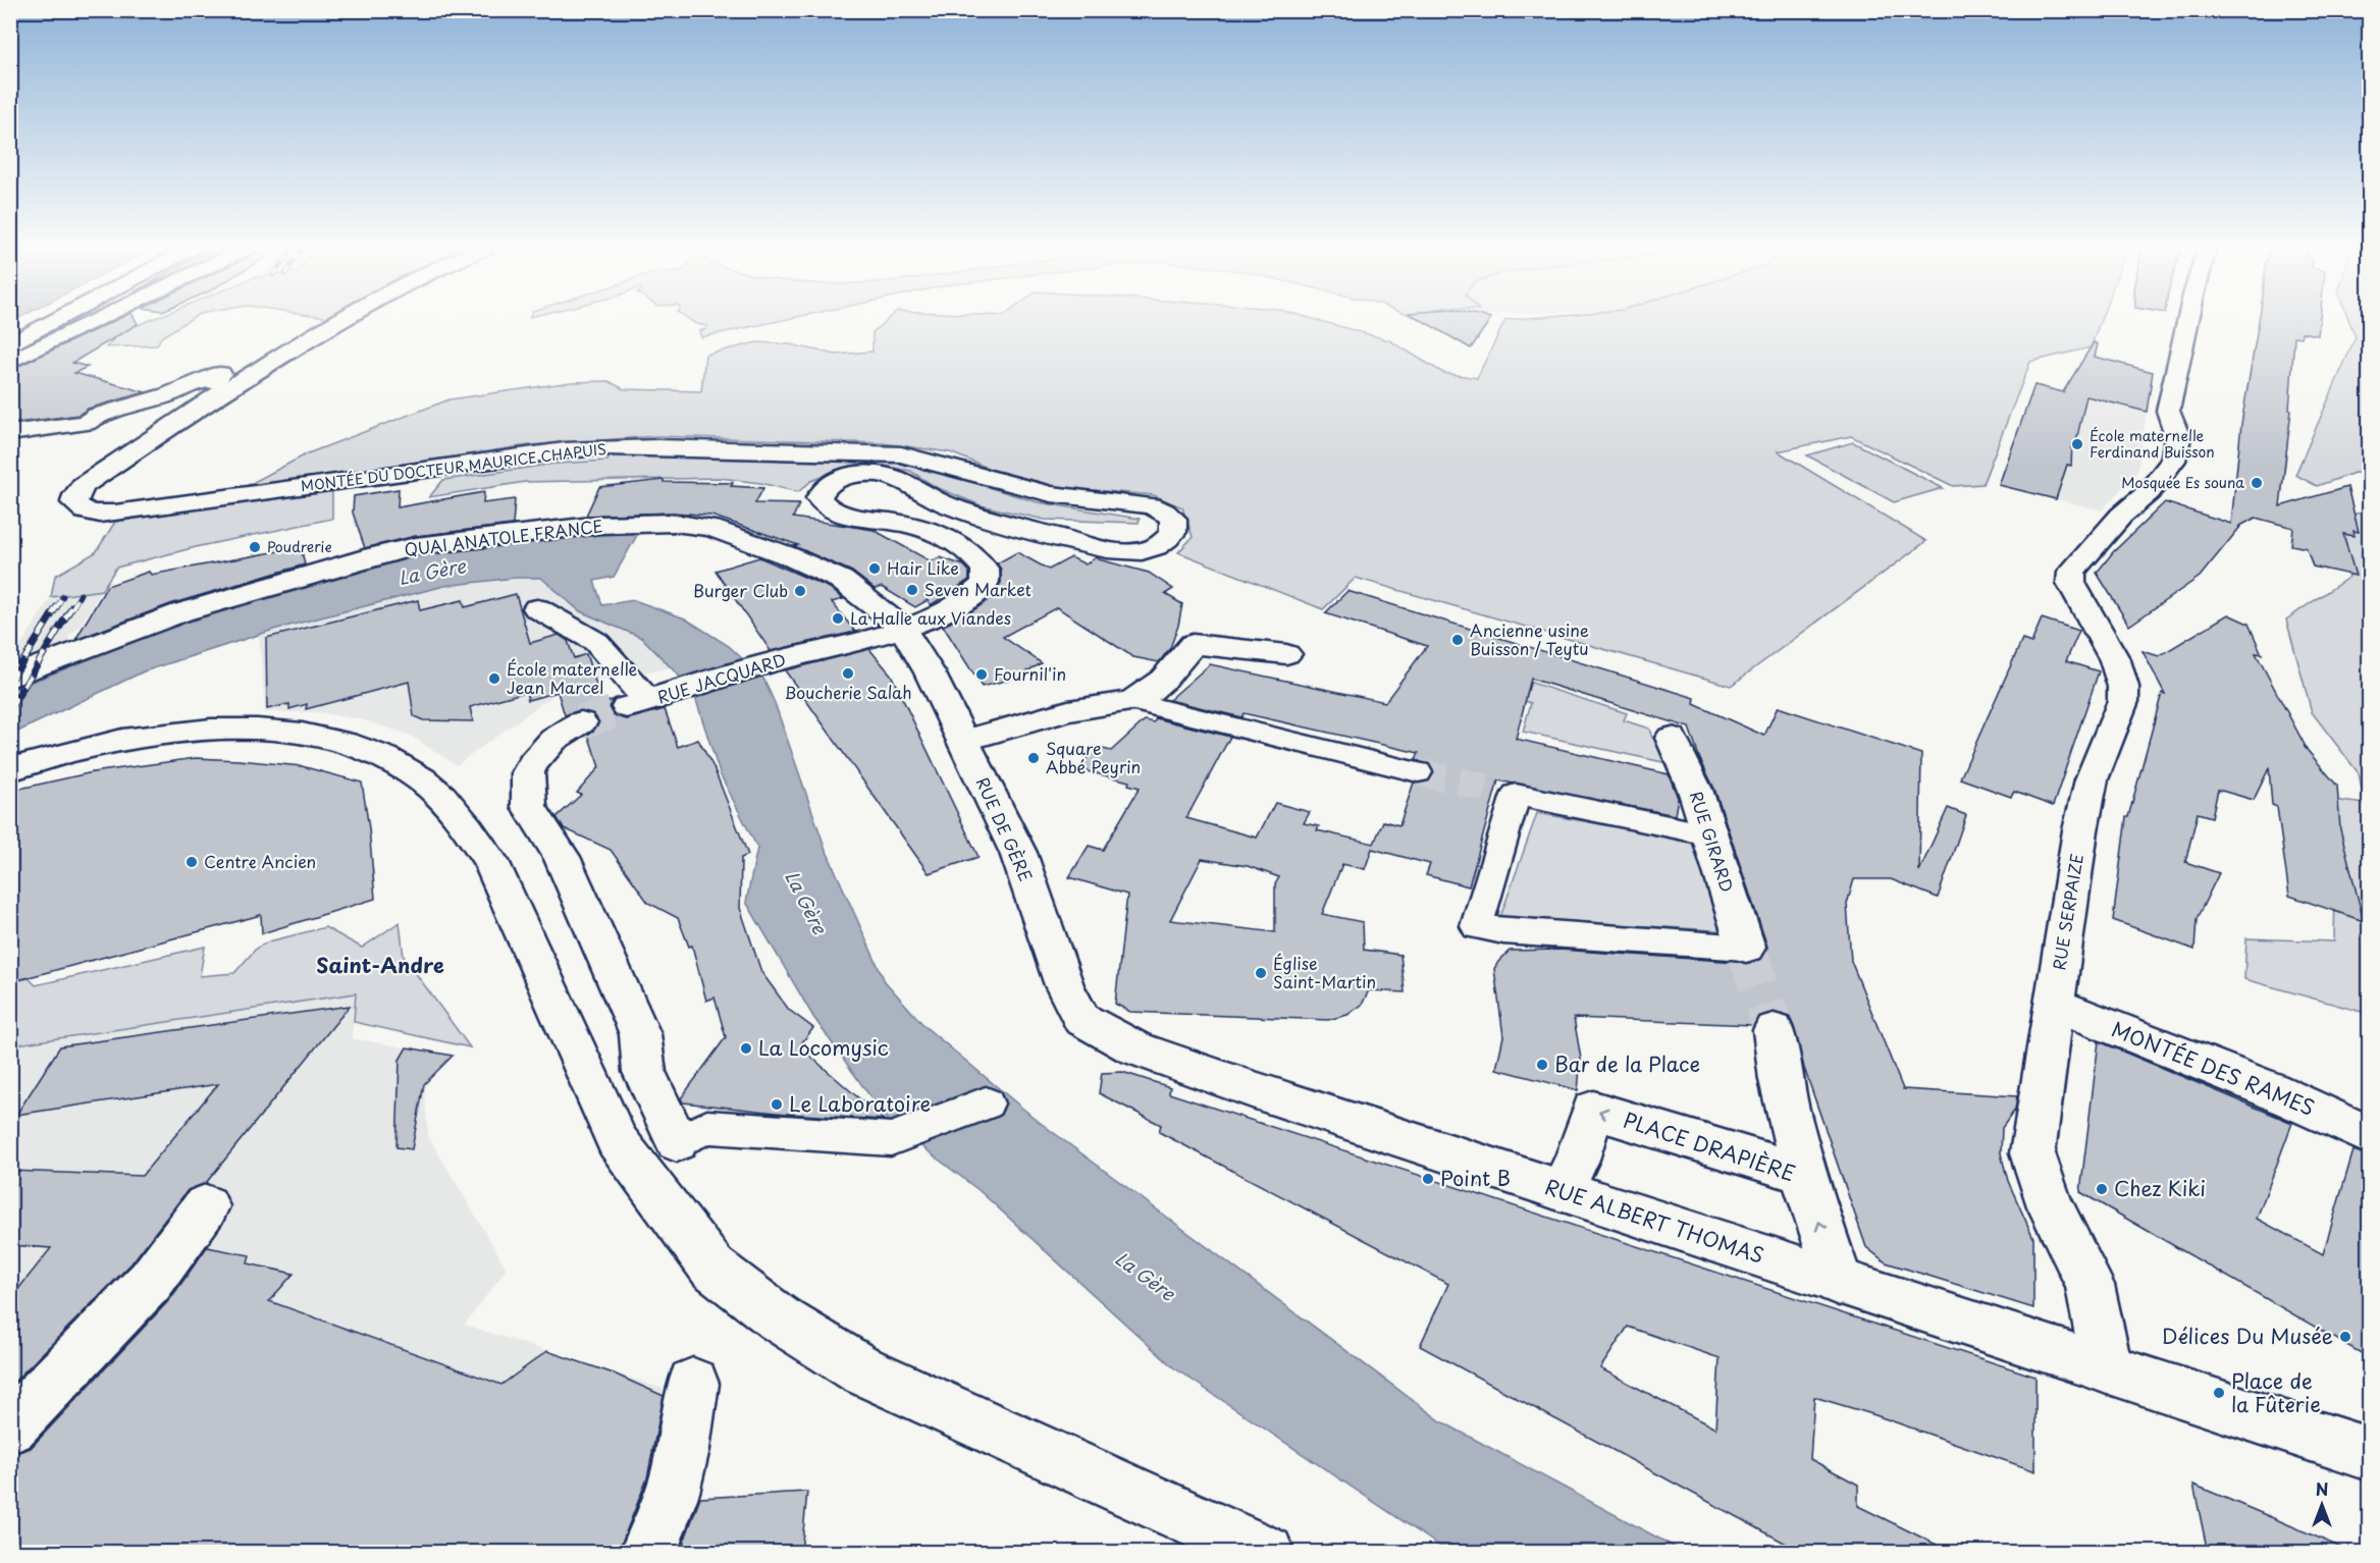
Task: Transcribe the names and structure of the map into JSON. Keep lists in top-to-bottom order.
{
  "streets": {
    "street": [
      "MONTÉE DU DOCTEUR MAURICE CHAPUIS",
      "QUAI ANATOLE FRANCE",
      "RUE JACQUARD",
      "RUE DE GÈRE",
      "RUE GIRARD",
      "RUE SERPAIZE",
      "MONTÉE DES RAMES",
      "PLACE DRAPIÈRE",
      "RUE ALBERT THOMAS"
    ]
  },
  "crossings": [
    ["MONTÉE DU DOCTEUR MAURICE CHAPUIS", "QUAI ANATOLE FRANCE"],
    ["MONTÉE DU DOCTEUR MAURICE CHAPUIS", "RUE JACQUARD"],
    ["MONTÉE DU DOCTEUR MAURICE CHAPUIS", "RUE DE GÈRE"],
    ["QUAI ANATOLE FRANCE", "RUE JACQUARD"],
    ["QUAI ANATOLE FRANCE", "RUE DE GÈRE"],
    ["RUE JACQUARD", "RUE DE GÈRE"],
    ["RUE DE GÈRE", "RUE ALBERT THOMAS"],
    ["RUE SERPAIZE", "MONTÉE DES RAMES"],
    ["RUE SERPAIZE", "RUE ALBERT THOMAS"],
    ["PLACE DRAPIÈRE", "RUE ALBERT THOMAS"]
  ],
  "districts": ["Saint-Andre"],
  "water": ["La Gère"],
  "places": [
    "École maternelle Ferdinand Buisson",
    "Mosquée Es souna",
    "Poudrerie",
    "Hair Like",
    "Seven Market",
    "Burger Club",
    "La Halle aux Viandes",
    "Ancienne usine Buisson / Teytu",
    "Boucherie Salah",
    "Fournil'in",
    "École maternelle Jean Marcel",
    "Square Abbé Peyrin",
    "Centre Ancien",
    "Église Saint-Martin",
    "La Locomysic",
    "Bar de la Place",
    "Le Laboratoire",
    "Point B",
    "Chez Kiki",
    "Délices Du Musée",
    "Place de la Fûterie"
  ],
  "north": "top"
}
